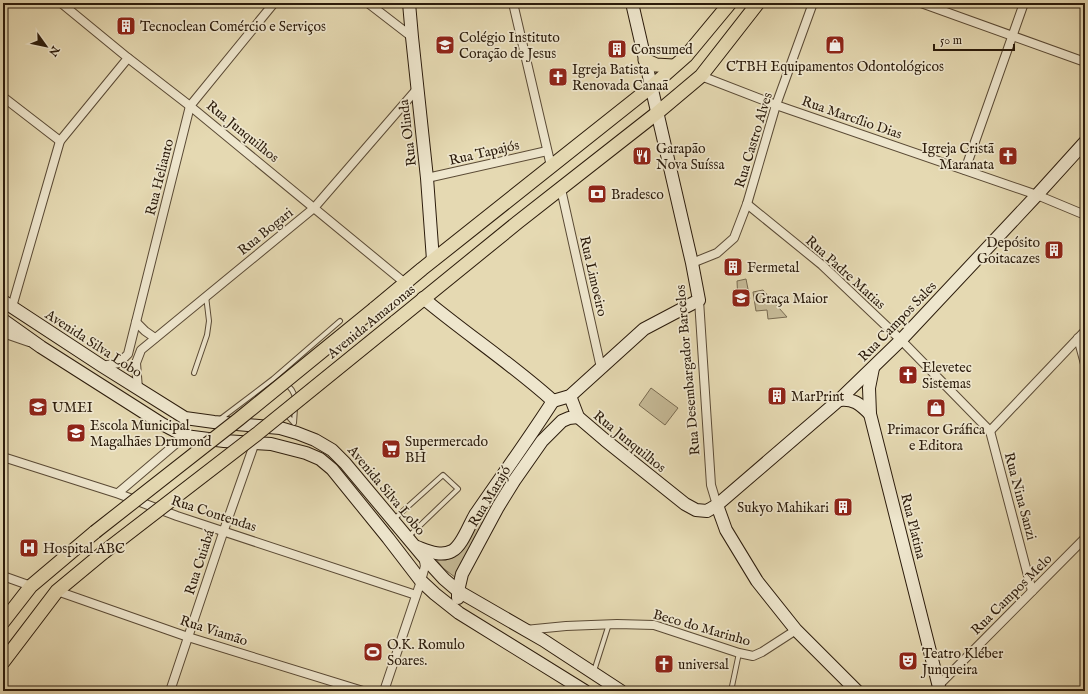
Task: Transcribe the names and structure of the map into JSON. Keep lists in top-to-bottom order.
{
  "streets": {
    "main road": ["Avenida Amazonas"],
    "street": [
      "Rua Marcílio Dias",
      "Rua Junquilhos",
      "Rua Olinda",
      "Rua Castro Alves",
      "Rua Tapajós",
      "Rua Helianto",
      "Rua Bogari",
      "Rua Padre Matias",
      "Rua Limoeiro",
      "Rua Campos Sales",
      "Avenida Silva Lobo",
      "Rua Desembargador Barcelos",
      "Rua Marajó",
      "Rua Nina Sanzi",
      "Rua Contendas",
      "Rua Platina",
      "Rua Cuiabá",
      "Rua Campos Melo",
      "Beco do Marinho",
      "Rua Viamão"
    ]
  },
  "crossings": [
    ["Rua Marcílio Dias", "Rua Castro Alves"],
    ["Rua Marcílio Dias", "Avenida Amazonas"],
    ["Rua Marcílio Dias", "Rua Campos Sales"],
    ["Rua Junquilhos", "Rua Helianto"],
    ["Rua Junquilhos", "Rua Bogari"],
    ["Rua Junquilhos", "Avenida Amazonas"],
    ["Rua Junquilhos", "Rua Campos Sales"],
    ["Rua Junquilhos", "Rua Desembargador Barcelos"],
    ["Rua Junquilhos", "Rua Marajó"],
    ["Rua Olinda", "Rua Tapajós"],
    ["Rua Olinda", "Rua Bogari"],
    ["Rua Olinda", "Avenida Amazonas"],
    ["Rua Castro Alves", "Rua Padre Matias"],
    ["Rua Castro Alves", "Rua Desembargador Barcelos"],
    ["Rua Helianto", "Avenida Silva Lobo"],
    ["Rua Bogari", "Avenida Silva Lobo"],
    ["Rua Padre Matias", "Rua Campos Sales"],
    ["Rua Padre Matias", "Rua Nina Sanzi"],
    ["Rua Limoeiro", "Avenida Amazonas"],
    ["Avenida Amazonas", "Avenida Silva Lobo"],
    ["Avenida Amazonas", "Rua Desembargador Barcelos"],
    ["Avenida Amazonas", "Rua Viamão"],
    ["Rua Campos Sales", "Rua Desembargador Barcelos"],
    ["Rua Campos Sales", "Rua Platina"],
    ["Avenida Silva Lobo", "Rua Marajó"],
    ["Avenida Silva Lobo", "Rua Cuiabá"],
    ["Avenida Silva Lobo", "Beco do Marinho"],
    ["Rua Desembargador Barcelos", "Beco do Marinho"],
    ["Rua Nina Sanzi", "Rua Campos Melo"],
    ["Rua Contendas", "Rua Cuiabá"],
    ["Rua Platina", "Rua Campos Melo"],
    ["Rua Cuiabá", "Rua Viamão"]
  ],
  "places": {
    "building": [
      "Tecnoclean Comércio e Serviços",
      "Consumed",
      "Depósito Goitacazes",
      "Fermetal",
      "MarPrint",
      "Sukyo Mahikari"
    ],
    "school or university": [
      "Colégio Instituto Coração de Jesus",
      "Graça Maior",
      "UMEI",
      "Escola Municipal Magalhães Drumond"
    ],
    "shop": ["CTBH Equipamentos Odontológicos", "Primacor Gráfica e Editora"],
    "church": [
      "Igreja Batista Renovada Canaã",
      "Igreja Cristã Maranata",
      "Elevetec Sistemas",
      "universal"
    ],
    "restaurant": ["Garapão Nova Suíssa"],
    "bank": ["Bradesco"],
    "supermarket": ["Supermercado BH"],
    "hospital": ["Hospital ABC"],
    "sports": ["O.K. Romulo Soares."],
    "theatre": ["Teatro Kléber Junqueira"]
  },
  "scale_bar": "50 m",
  "north": "bottom right"
}
